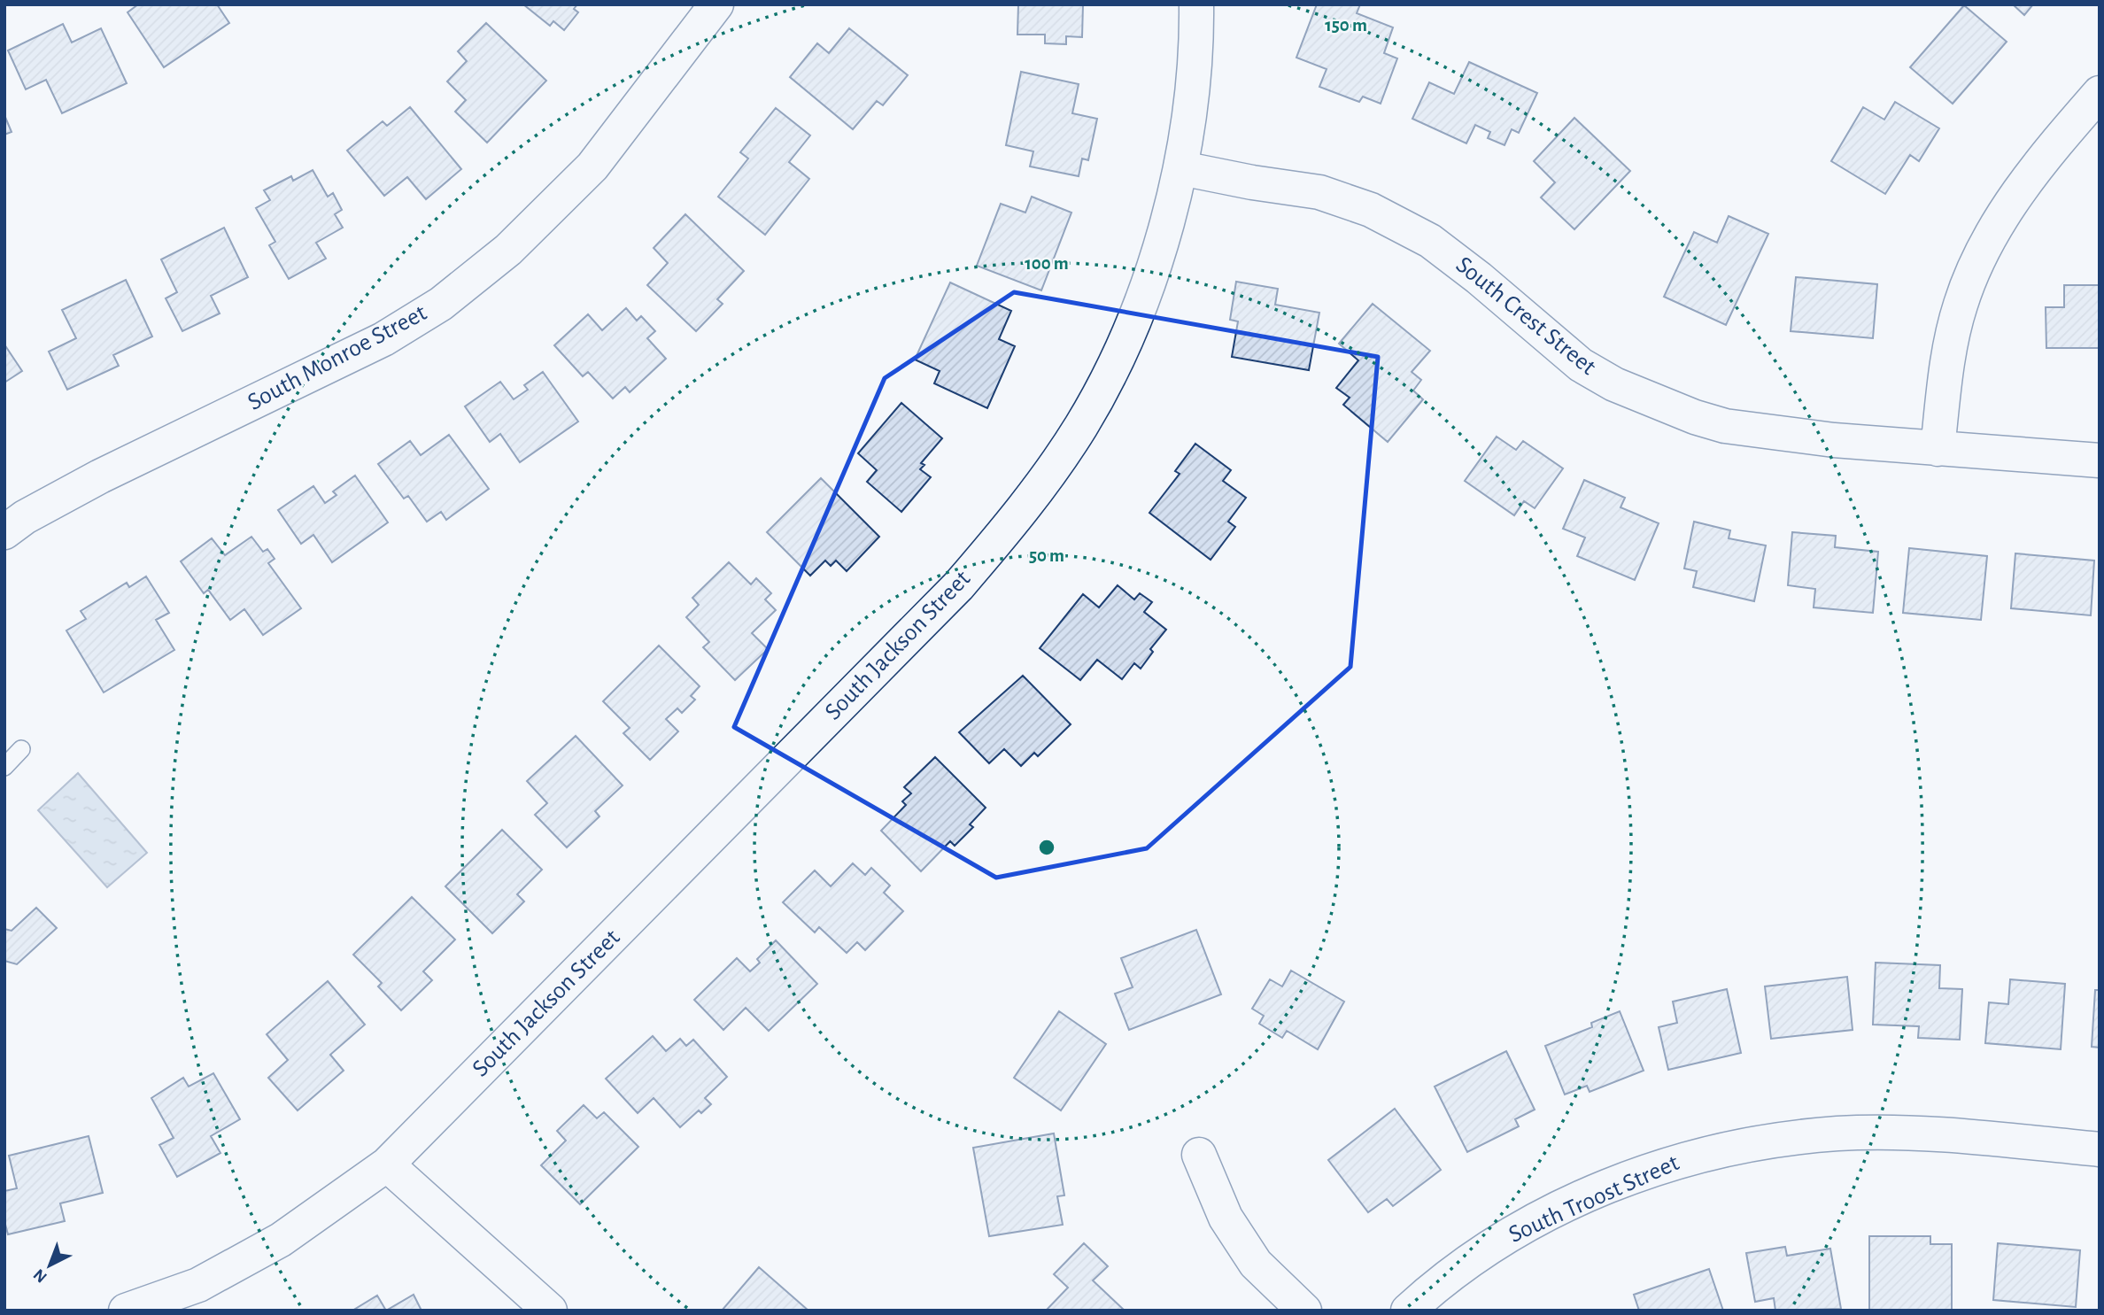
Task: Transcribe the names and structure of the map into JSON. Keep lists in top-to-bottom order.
{
  "streets": {
    "street": [
      "South Crest Street",
      "South Monroe Street",
      "South Jackson Street",
      "South Troost Street"
    ]
  },
  "crossings": [
    ["South Crest Street", "South Jackson Street"]
  ],
  "north": "bottom left",
  "rings": ["150 m", "100 m", "50 m"]
}
